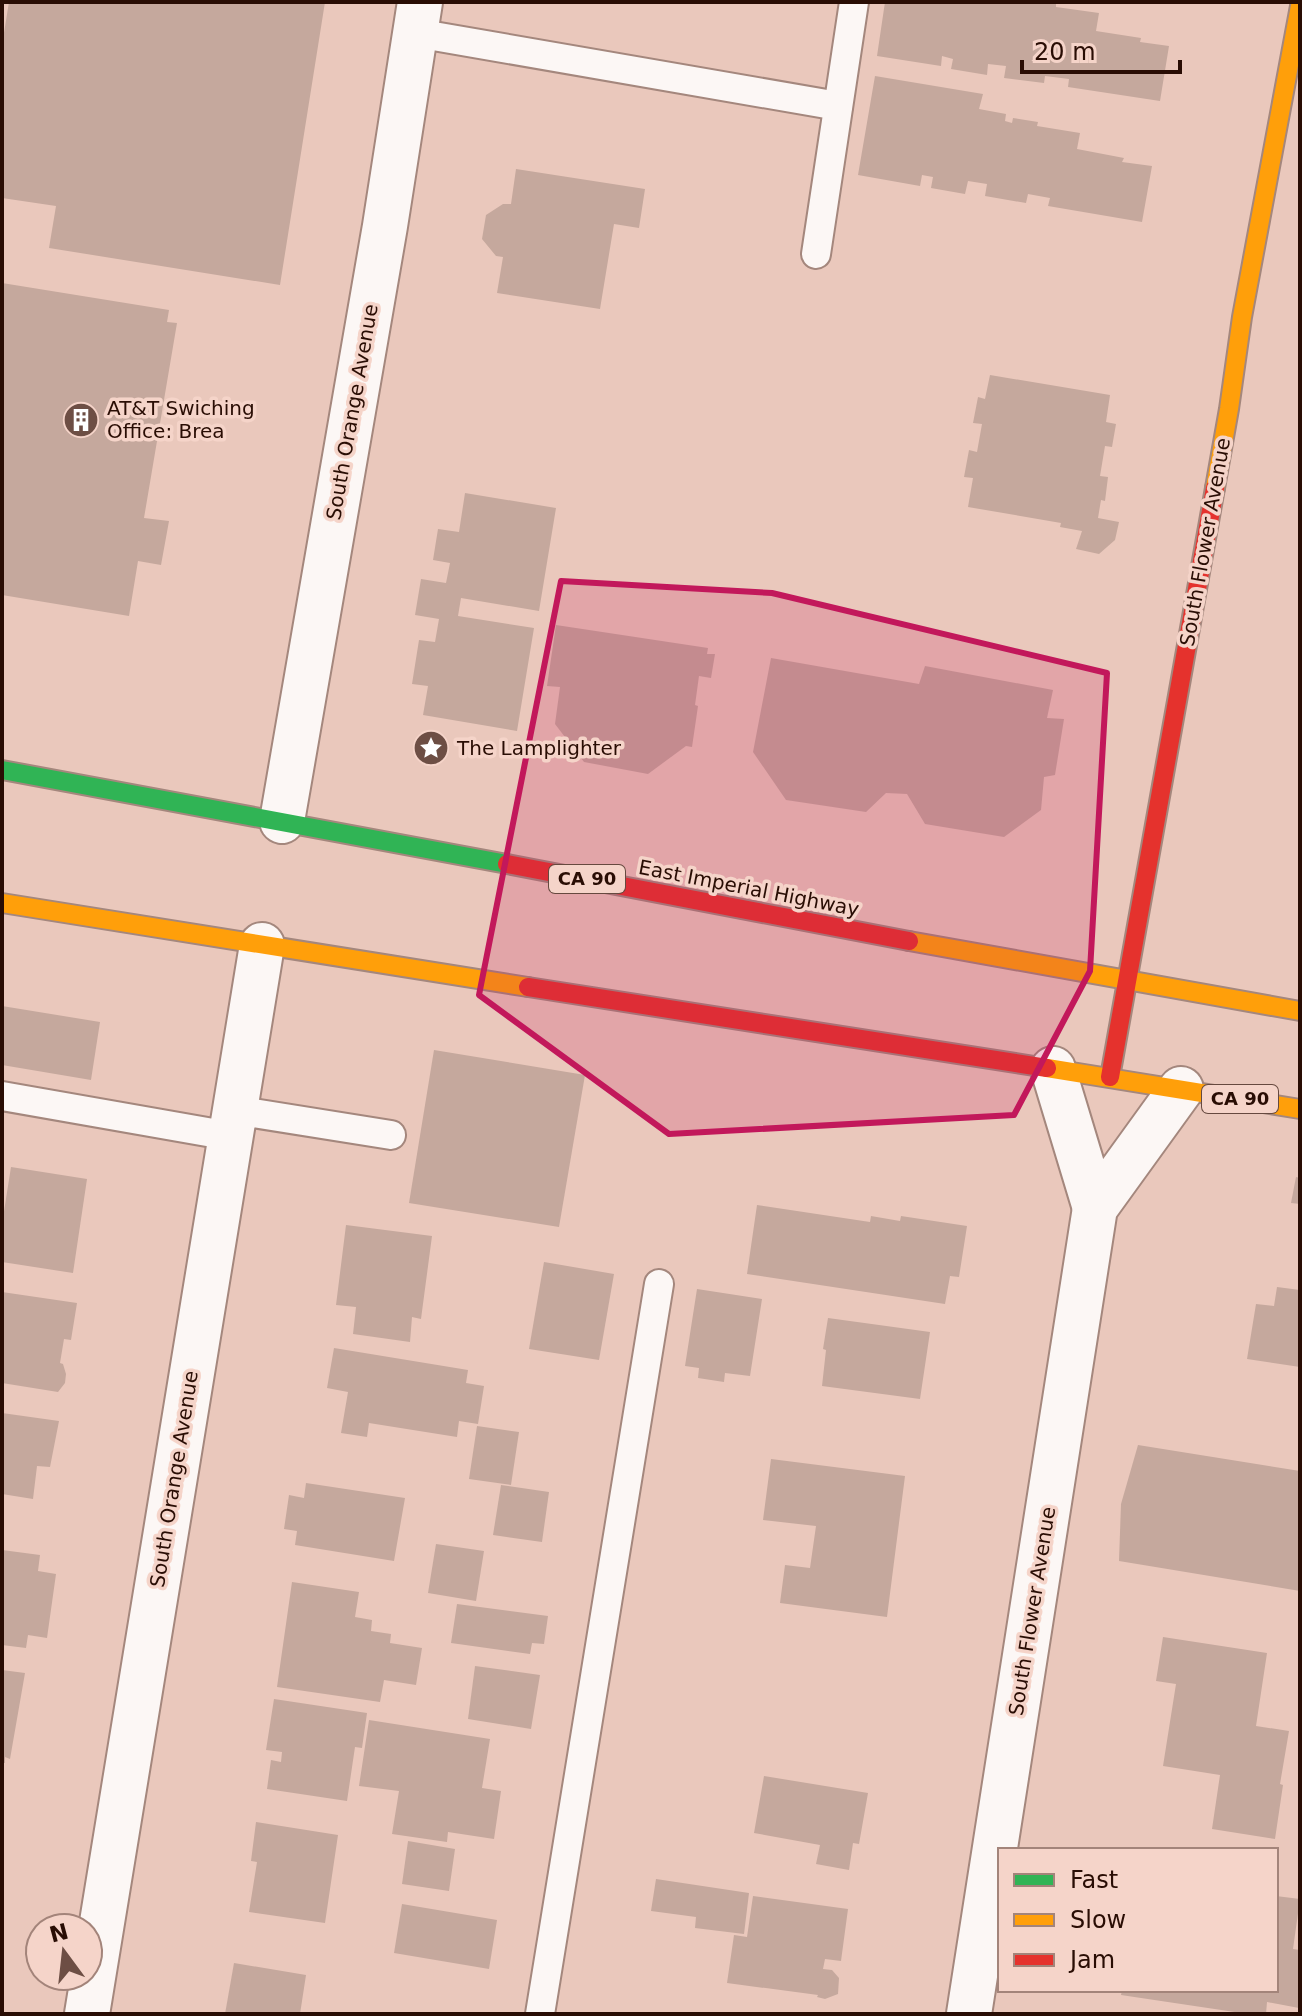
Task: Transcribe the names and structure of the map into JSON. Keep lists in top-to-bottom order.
{
  "streets": {
    "main road": ["South Flower Avenue", "CA 90", "East Imperial Highway"],
    "street": ["South Orange Avenue"]
  },
  "crossings": [
    ["South Orange Avenue", "CA 90"],
    ["South Orange Avenue", "East Imperial Highway"],
    ["South Flower Avenue", "CA 90"],
    ["South Flower Avenue", "East Imperial Highway"]
  ],
  "places": {
    "building": ["AT&T Swiching Office: Brea"],
    "place": ["The Lamplighter"]
  },
  "legend": ["Fast", "Slow", "Jam"],
  "scale_bar": "20 m",
  "north": "top"
}
